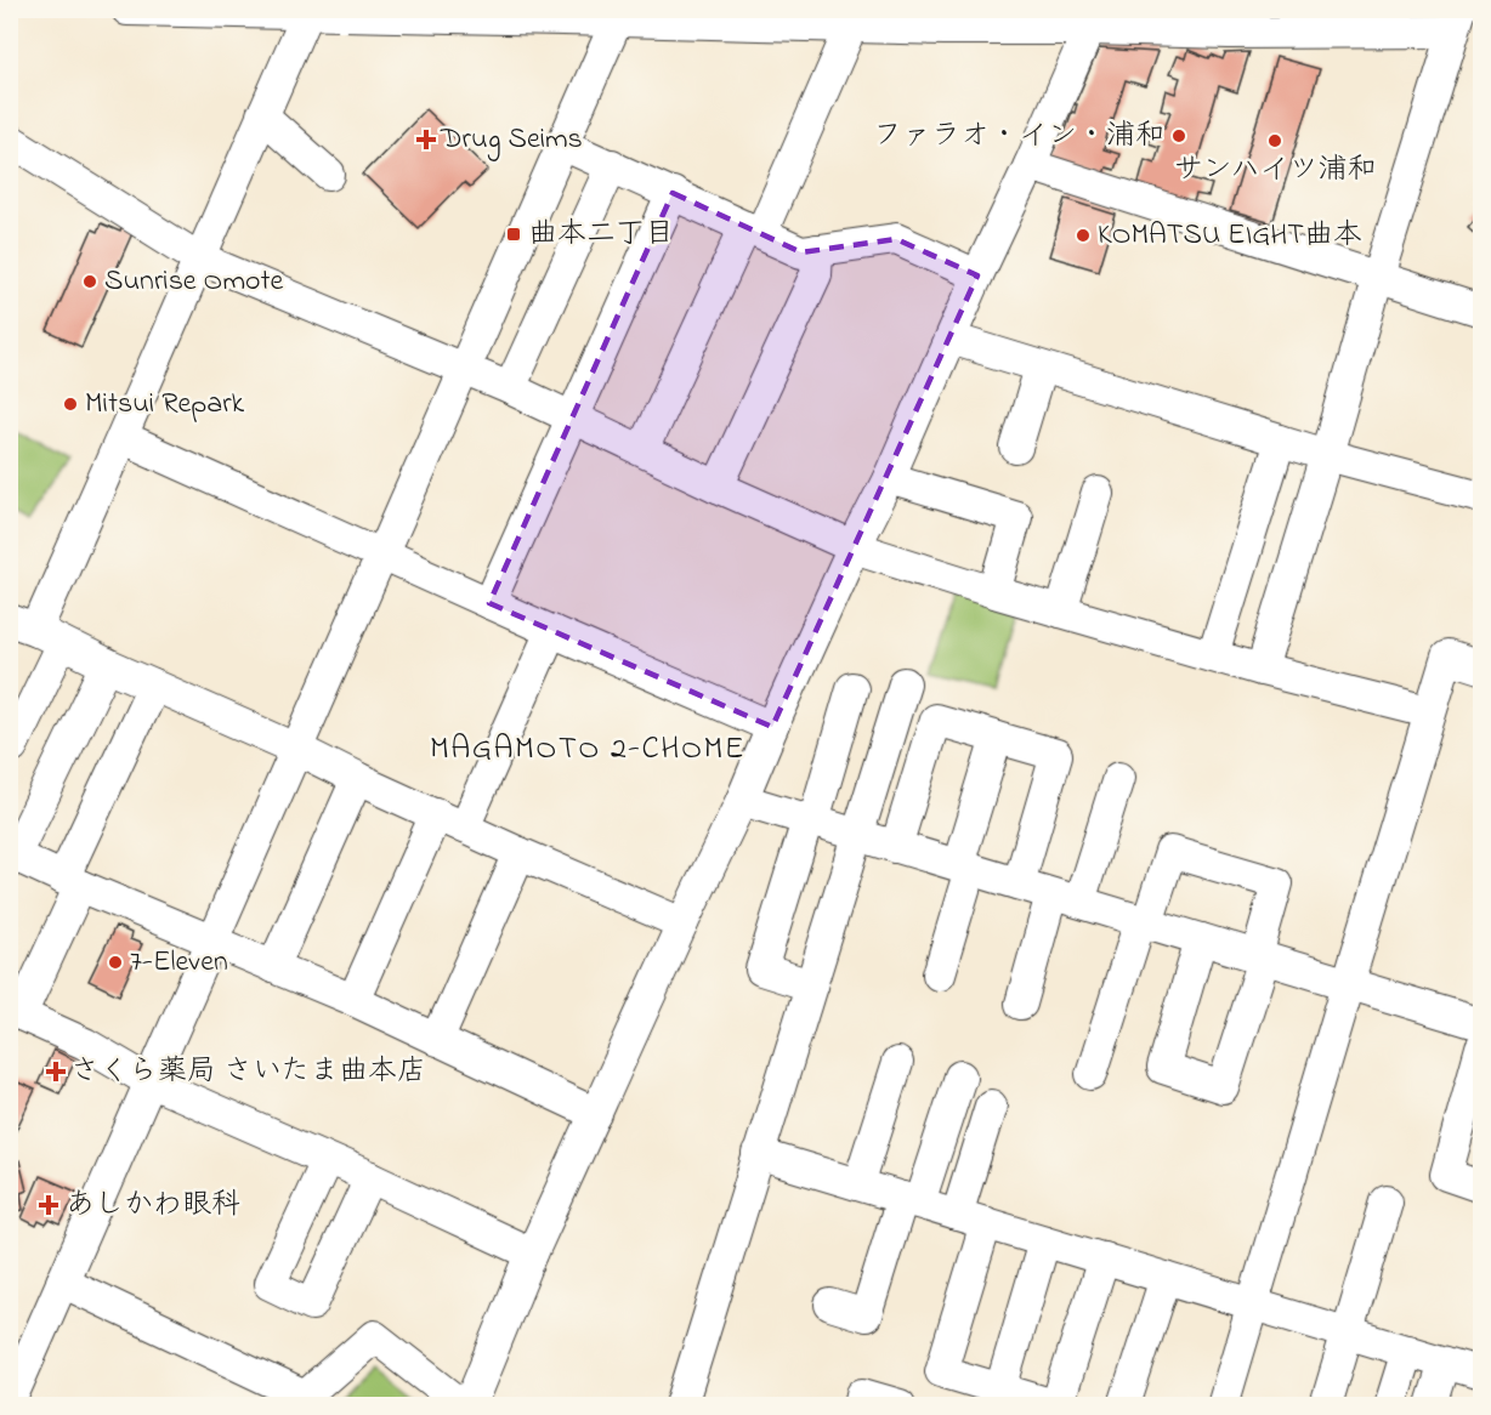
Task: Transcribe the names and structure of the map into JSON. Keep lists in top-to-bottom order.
{
  "districts": ["MAGAMOTO 2-CHOME"],
  "places": {
    "other": [
      "ファラオ・イン・浦和",
      "サンハイツ浦和",
      "KOMATSU EIGHT曲本",
      "Sunrise Omote",
      "Mitsui Repark",
      "7-Eleven"
    ],
    "health": ["Drug Seims", "さくら薬局 さいたま曲本店", "あしかわ眼科"],
    "transit": ["曲本二丁目"]
  }
}
